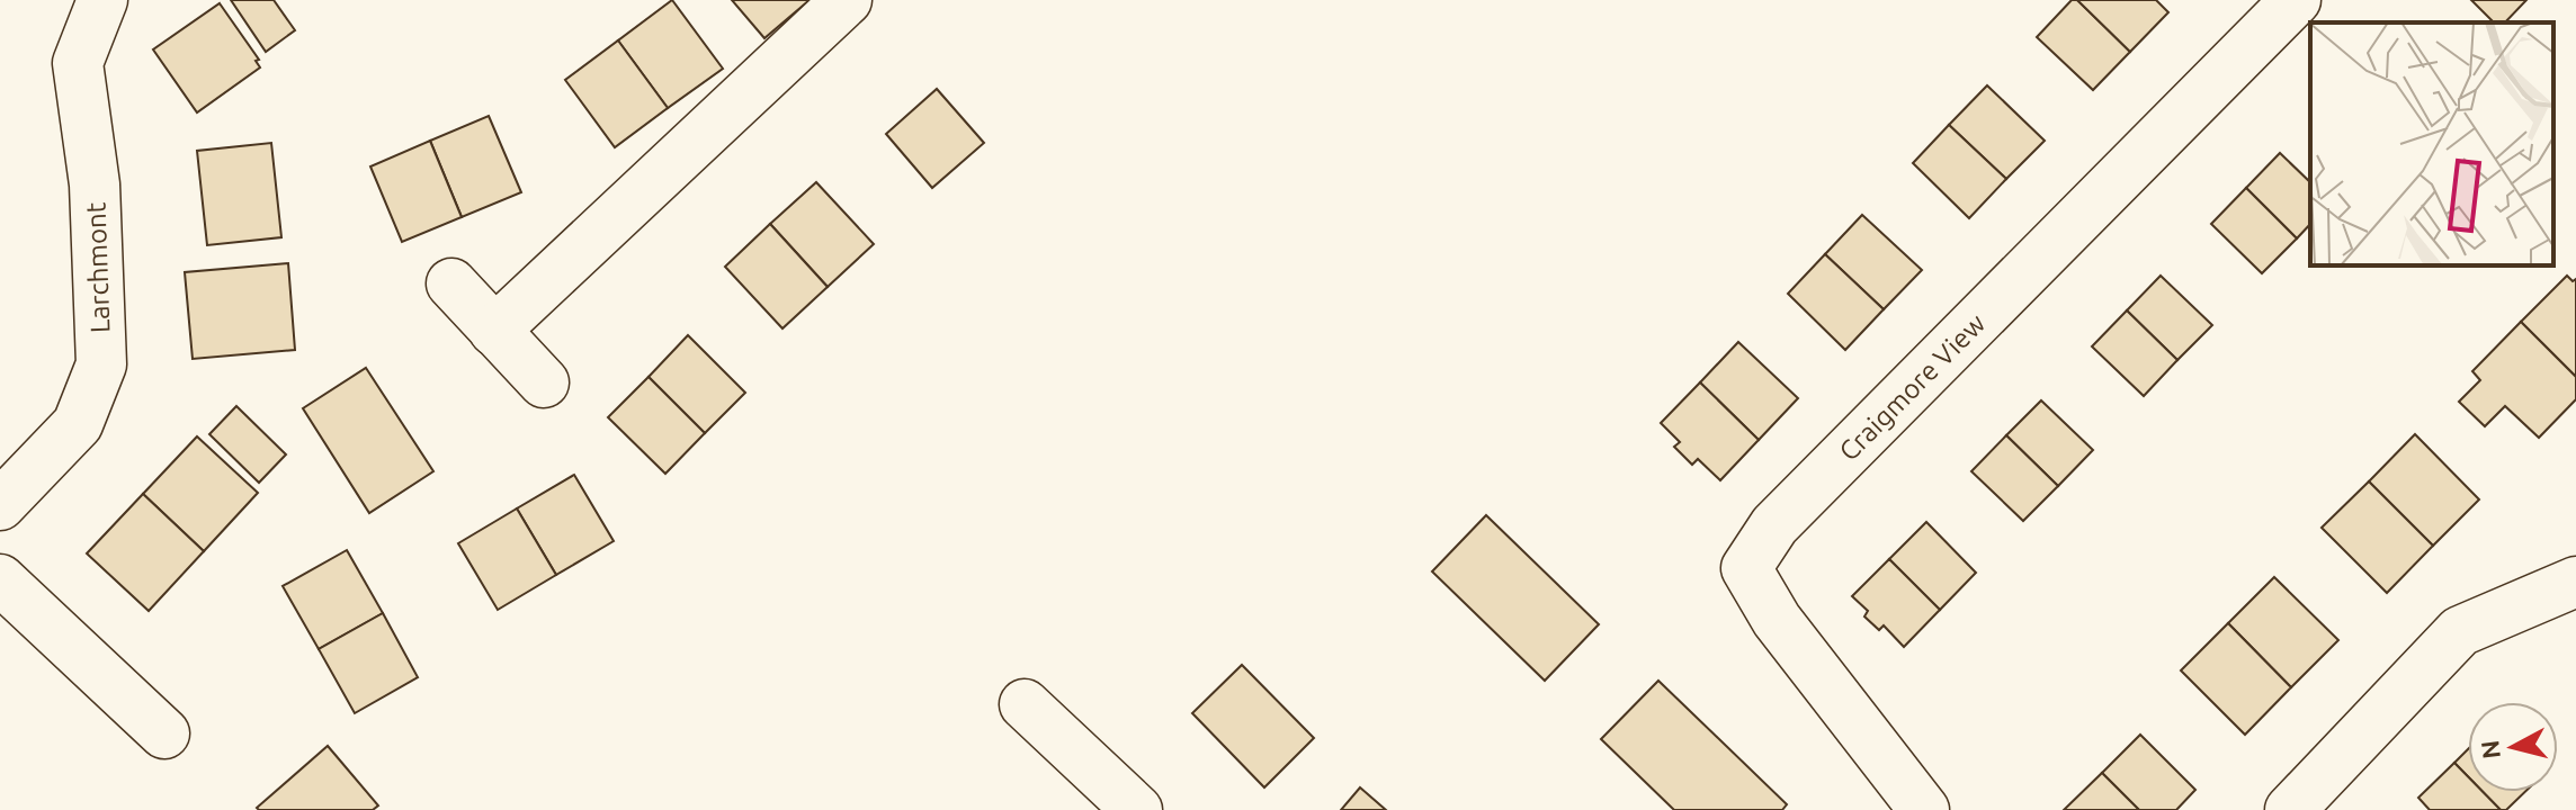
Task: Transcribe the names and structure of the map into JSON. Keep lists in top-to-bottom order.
{
  "streets": {
    "street": ["Larchmont", "Craigmore View"]
  },
  "north": "left"
}
